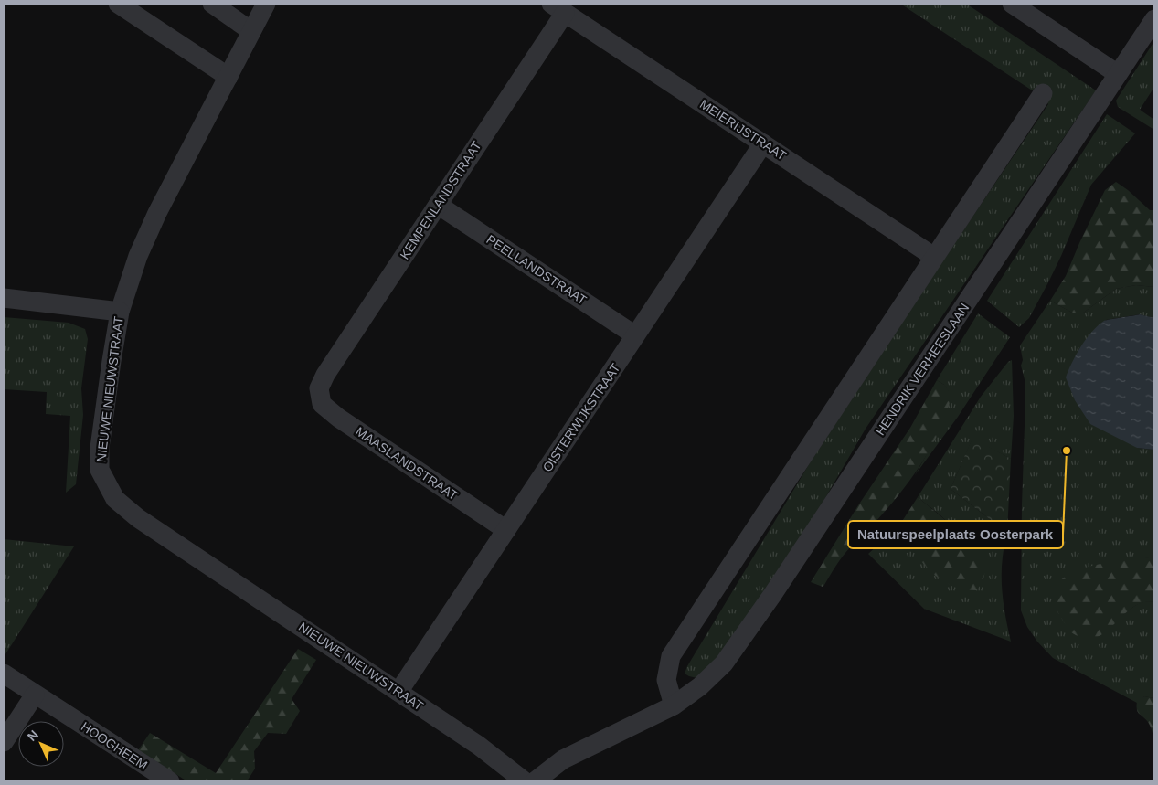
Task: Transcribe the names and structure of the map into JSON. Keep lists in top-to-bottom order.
{
  "streets": {
    "street": [
      "MEIERIJSTRAAT",
      "KEMPENLANDSTRAAT",
      "PEELLANDSTRAAT",
      "HENDRIK VERHEESLAAN",
      "NIEUWE NIEUWSTRAAT",
      "OISTERWIJKSTRAAT",
      "MAASLANDSTRAAT",
      "HOOGHEEM"
    ]
  },
  "crossings": [
    ["MEIERIJSTRAAT", "KEMPENLANDSTRAAT"],
    ["MEIERIJSTRAAT", "OISTERWIJKSTRAAT"],
    ["KEMPENLANDSTRAAT", "PEELLANDSTRAAT"],
    ["KEMPENLANDSTRAAT", "MAASLANDSTRAAT"],
    ["PEELLANDSTRAAT", "OISTERWIJKSTRAAT"],
    ["NIEUWE NIEUWSTRAAT", "OISTERWIJKSTRAAT"],
    ["OISTERWIJKSTRAAT", "MAASLANDSTRAAT"]
  ],
  "places": ["Natuurspeelplaats Oosterpark"],
  "north": "top left"
}
